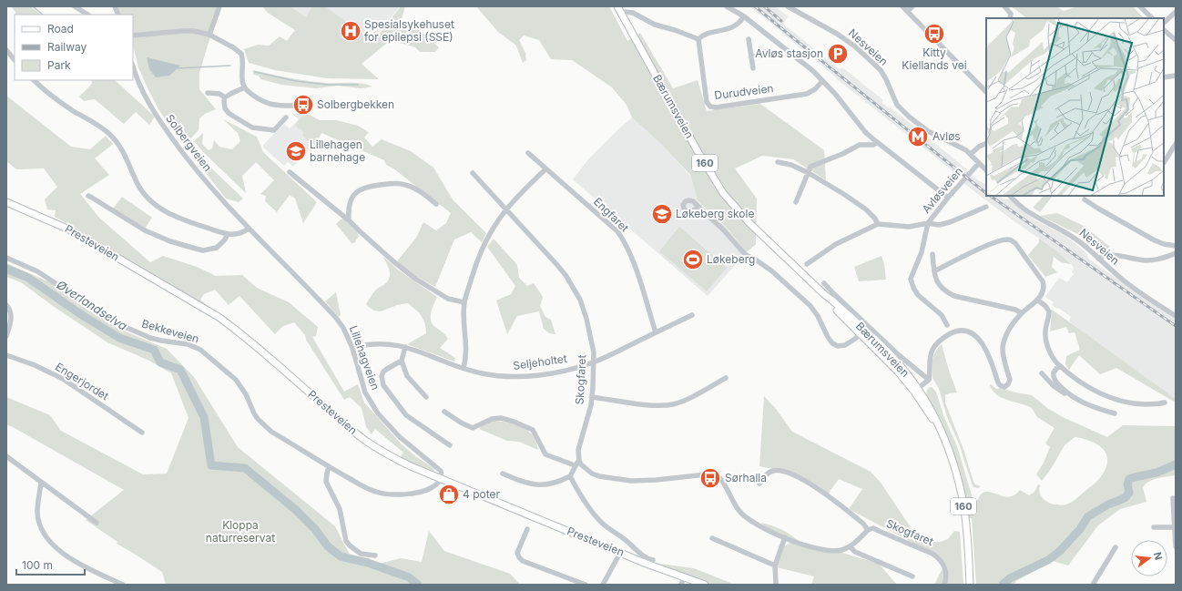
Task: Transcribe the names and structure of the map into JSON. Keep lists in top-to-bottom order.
{
  "streets": {
    "main road": ["Bærumsveien", "160", "Presteveien"],
    "street": [
      "Nesveien",
      "Durudveien",
      "Solbergveien",
      "Avløsveien",
      "Engfaret",
      "Bekkeveien",
      "Lillehagveien",
      "Seljeholtet",
      "Skogfaret",
      "Engerjordet"
    ]
  },
  "crossings": [
    ["Nesveien", "Avløsveien"],
    ["Solbergveien", "Lillehagveien"],
    ["Engfaret", "Seljeholtet"],
    ["Presteveien", "Bekkeveien"],
    ["Presteveien", "Lillehagveien"],
    ["Bekkeveien", "Lillehagveien"],
    ["Lillehagveien", "Seljeholtet"],
    ["Seljeholtet", "Skogfaret"]
  ],
  "water": ["Øverlandselva"],
  "parks": ["Kloppa naturreservat"],
  "places": {
    "hospital": ["Spesialsykehuset for epilepsi (SSE)"],
    "bus stop": ["Kitty Kiellands vei", "Solbergbekken", "Sørhalla"],
    "parking": ["Avløs stasjon"],
    "metro station": ["Avløs"],
    "school or university": ["Lillehagen barnehage", "Løkeberg skole"],
    "sports": ["Løkeberg"],
    "shop": ["4 poter"]
  },
  "legend": ["Road", "Railway", "Park"],
  "scale_bar": "100 m",
  "north": "right"
}
